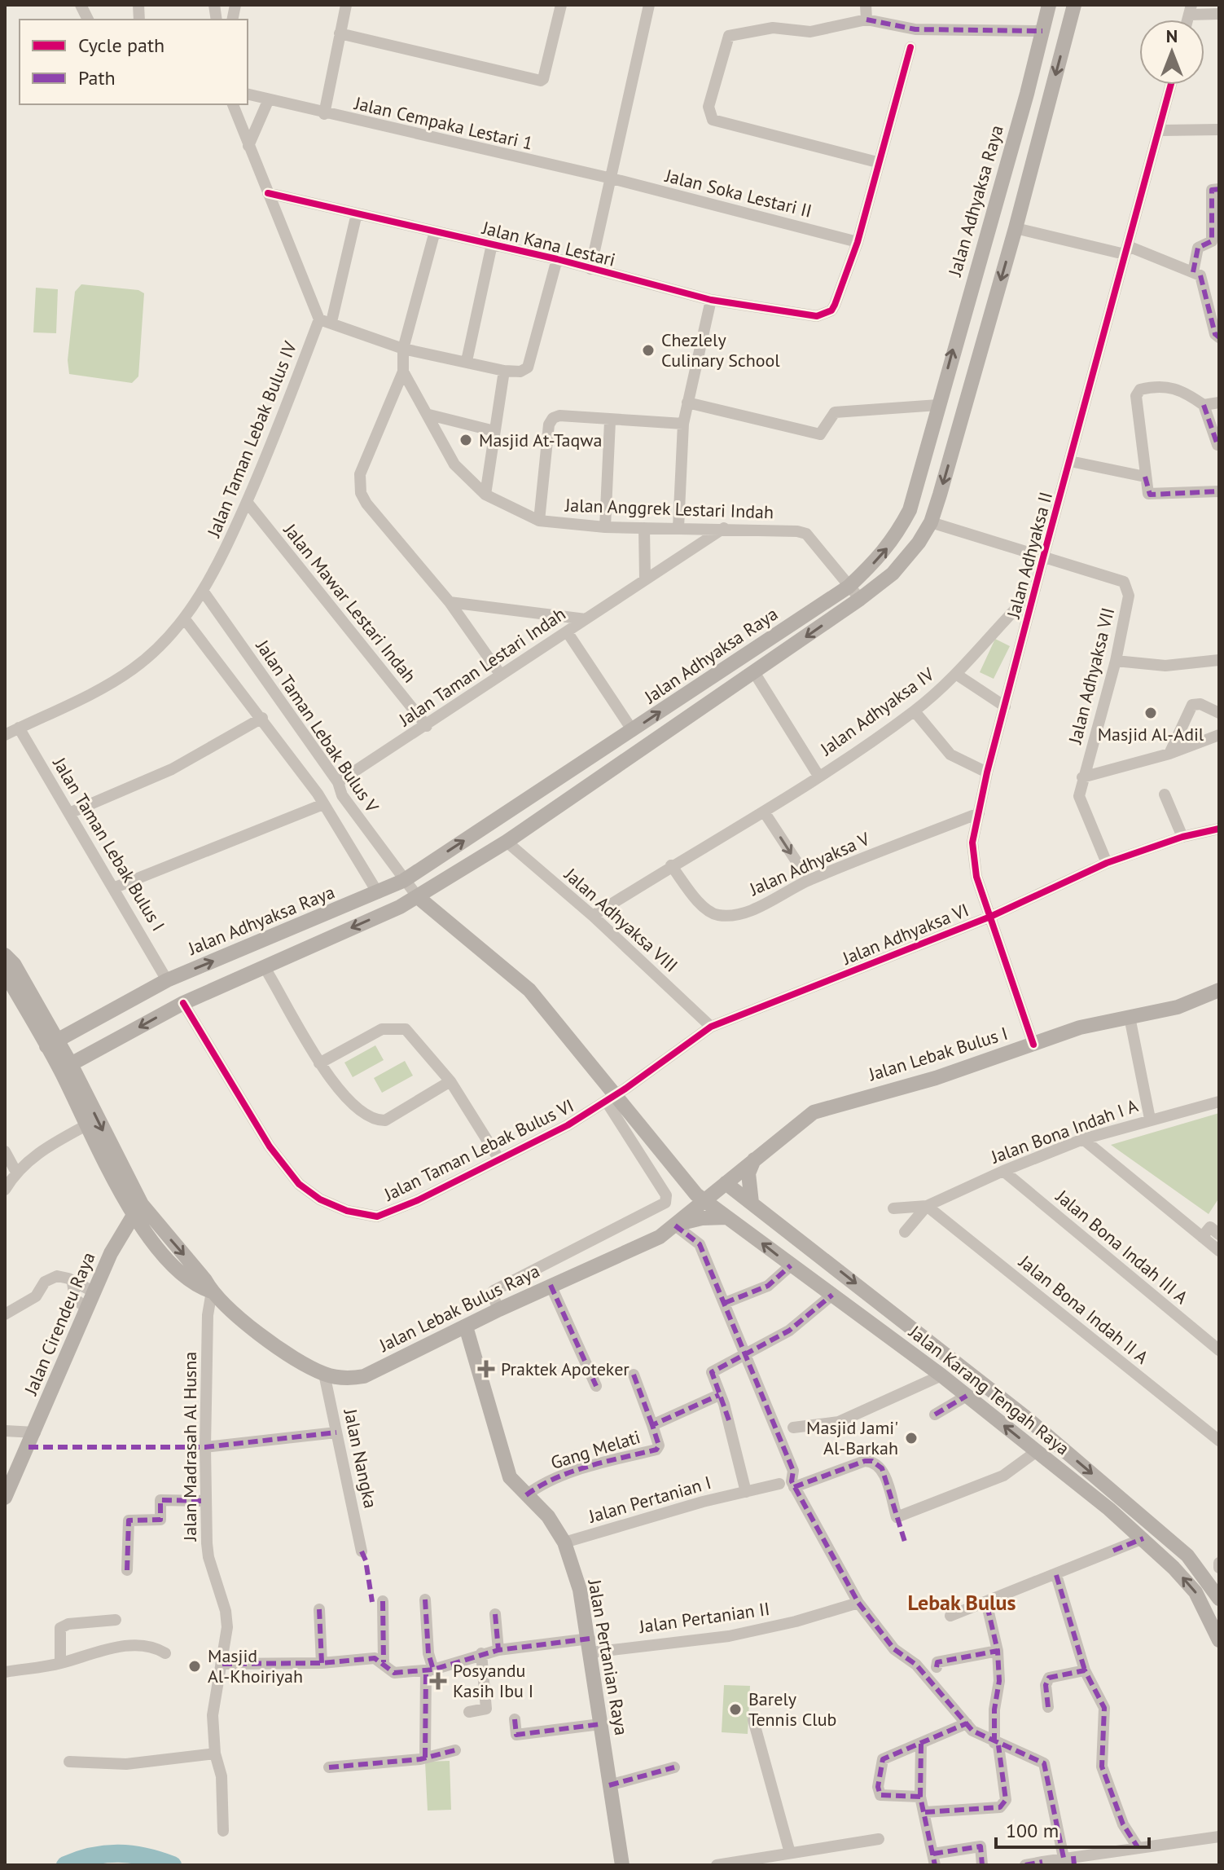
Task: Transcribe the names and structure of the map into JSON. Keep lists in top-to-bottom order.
{
  "streets": {
    "main road": [
      "Jalan Adhyaksa Raya",
      "Jalan Lebak Bulus I",
      "Jalan Lebak Bulus Raya",
      "Jalan Cirendeu Raya",
      "Jalan Karang Tengah Raya",
      "Jalan Pertanian Raya"
    ],
    "street": [
      "Jalan Cempaka Lestari 1",
      "Jalan Soka Lestari II",
      "Jalan Kana Lestari",
      "Jalan Taman Lebak Bulus IV",
      "Jalan Anggrek Lestari Indah",
      "Jalan Adhyaksa II",
      "Jalan Mawar Lestari Indah",
      "Jalan Taman Lestari Indah",
      "Jalan Adhyaksa VII",
      "Jalan Adhyaksa IV",
      "Jalan Taman Lebak Bulus V",
      "Jalan Taman Lebak Bulus I",
      "Jalan Adhyaksa V",
      "Jalan Adhyaksa VIII",
      "Jalan Adhyaksa VI",
      "Jalan Bona Indah I A",
      "Jalan Taman Lebak Bulus VI",
      "Jalan Bona Indah III A",
      "Jalan Bona Indah II A",
      "Jalan Madrasah Al Husna",
      "Gang Melati",
      "Jalan Nangka",
      "Jalan Pertanian I",
      "Jalan Pertanian II"
    ]
  },
  "crossings": [
    ["Jalan Cempaka Lestari 1", "Jalan Soka Lestari II"],
    ["Jalan Soka Lestari II", "Jalan Kana Lestari"],
    ["Jalan Adhyaksa Raya", "Jalan Anggrek Lestari Indah"],
    ["Jalan Adhyaksa Raya", "Jalan Taman Lebak Bulus V"],
    ["Jalan Adhyaksa Raya", "Jalan Taman Lebak Bulus I"],
    ["Jalan Adhyaksa Raya", "Jalan Lebak Bulus Raya"],
    ["Jalan Taman Lebak Bulus IV", "Jalan Mawar Lestari Indah"],
    ["Jalan Taman Lebak Bulus IV", "Jalan Taman Lebak Bulus V"],
    ["Jalan Taman Lebak Bulus IV", "Jalan Taman Lebak Bulus I"],
    ["Jalan Anggrek Lestari Indah", "Jalan Taman Lestari Indah"],
    ["Jalan Adhyaksa II", "Jalan Adhyaksa VII"],
    ["Jalan Adhyaksa II", "Jalan Adhyaksa IV"],
    ["Jalan Adhyaksa II", "Jalan Adhyaksa V"],
    ["Jalan Adhyaksa II", "Jalan Adhyaksa VI"],
    ["Jalan Adhyaksa II", "Jalan Lebak Bulus I"],
    ["Jalan Mawar Lestari Indah", "Jalan Taman Lestari Indah"],
    ["Jalan Taman Lestari Indah", "Jalan Taman Lebak Bulus V"],
    ["Jalan Adhyaksa VII", "Jalan Adhyaksa VI"],
    ["Jalan Adhyaksa IV", "Jalan Adhyaksa V"],
    ["Jalan Adhyaksa IV", "Jalan Adhyaksa VIII"],
    ["Jalan Adhyaksa VIII", "Jalan Adhyaksa VI"],
    ["Jalan Adhyaksa VI", "Jalan Taman Lebak Bulus VI"],
    ["Jalan Lebak Bulus I", "Jalan Lebak Bulus Raya"],
    ["Jalan Lebak Bulus I", "Jalan Karang Tengah Raya"],
    ["Jalan Bona Indah I A", "Jalan Bona Indah III A"],
    ["Jalan Bona Indah I A", "Jalan Bona Indah II A"],
    ["Jalan Lebak Bulus Raya", "Jalan Cirendeu Raya"],
    ["Jalan Lebak Bulus Raya", "Jalan Karang Tengah Raya"],
    ["Jalan Lebak Bulus Raya", "Jalan Madrasah Al Husna"],
    ["Jalan Lebak Bulus Raya", "Jalan Nangka"],
    ["Jalan Lebak Bulus Raya", "Jalan Pertanian Raya"],
    ["Jalan Madrasah Al Husna", "Jalan Pertanian II"],
    ["Gang Melati", "Jalan Pertanian Raya"],
    ["Jalan Pertanian I", "Jalan Pertanian Raya"],
    ["Jalan Pertanian II", "Jalan Pertanian Raya"]
  ],
  "districts": ["Lebak Bulus"],
  "places": {
    "other": [
      "Chezlely Culinary School",
      "Masjid At-Taqwa",
      "Masjid Al-Adil",
      "Masjid Jami' Al-Barkah",
      "Masjid Al-Khoiriyah",
      "Barely Tennis Club"
    ],
    "health": ["Praktek Apoteker", "Posyandu Kasih Ibu I"]
  },
  "legend": ["Cycle path", "Path"],
  "scale_bar": "100 m",
  "north": "top"
}
